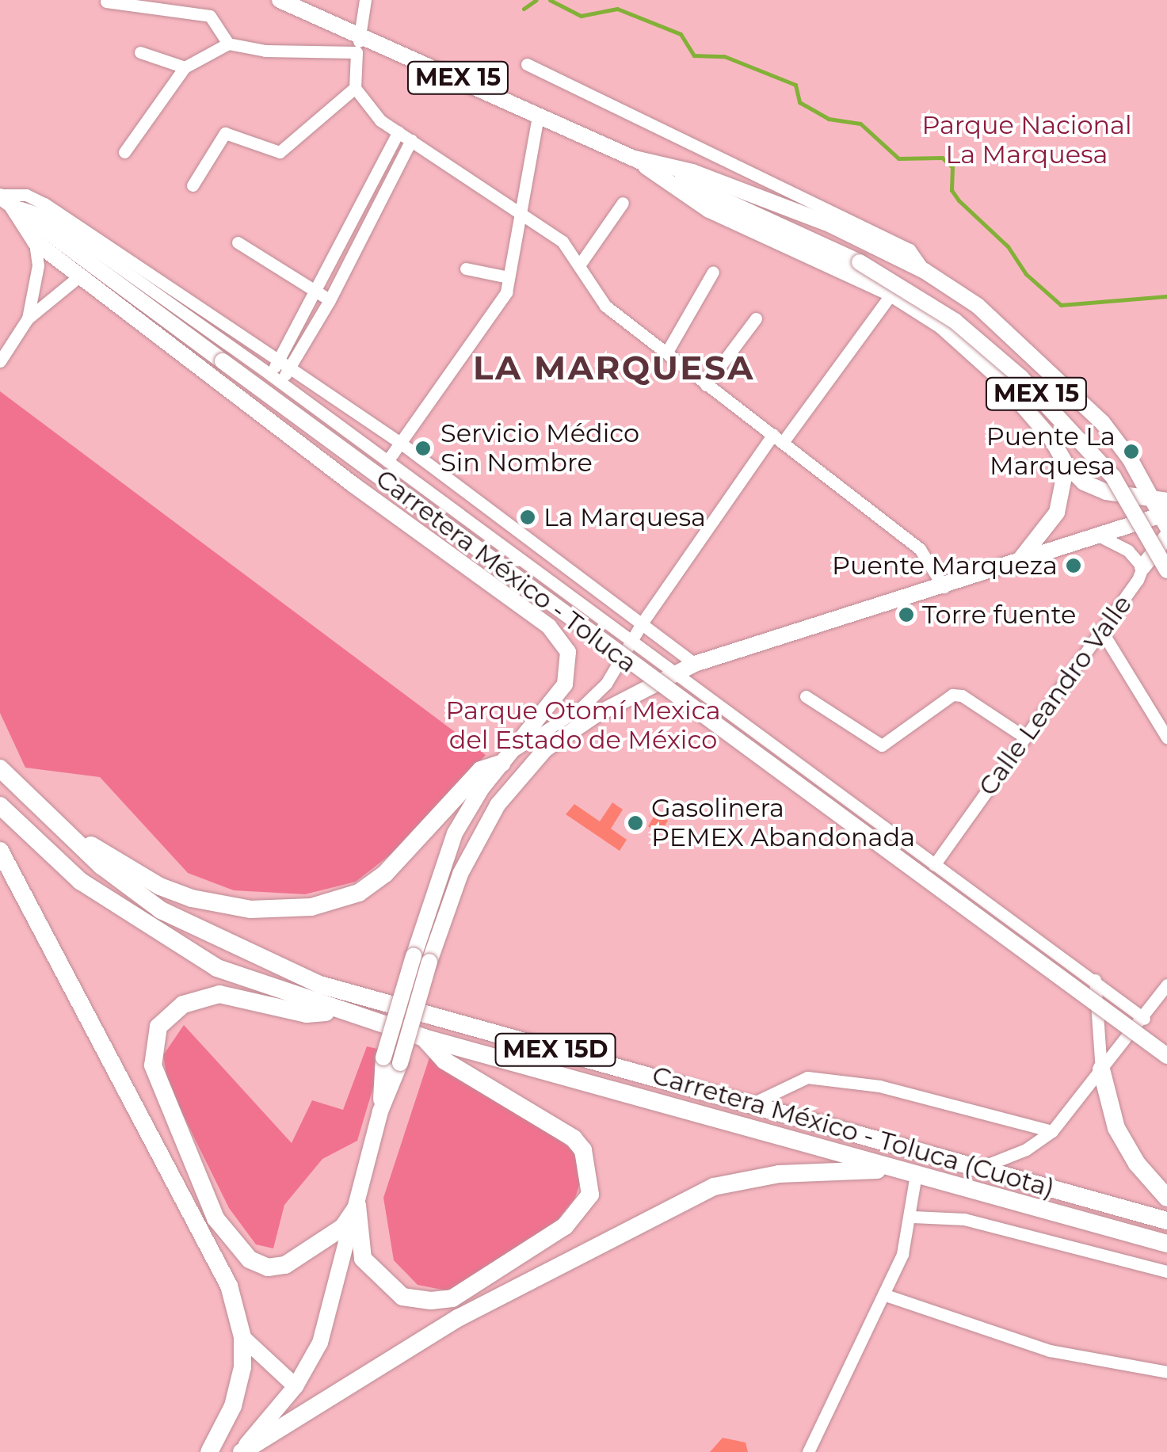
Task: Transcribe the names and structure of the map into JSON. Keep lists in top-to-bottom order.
{
  "streets": {
    "highway": ["MEX 15D", "Carretera México - Toluca (Cuota)"],
    "main road": ["MEX 15", "Carretera México - Toluca"],
    "street": ["Calle Leandro Valle"]
  },
  "districts": ["LA MARQUESA"],
  "parks": ["Parque Nacional La Marquesa", "Parque Otomí Mexica del Estado de México"],
  "places": [
    "Servicio Médico Sin Nombre",
    "Puente La Marquesa",
    "La Marquesa",
    "Puente Marqueza",
    "Torre fuente",
    "Gasolinera PEMEX Abandonada"
  ]
}
